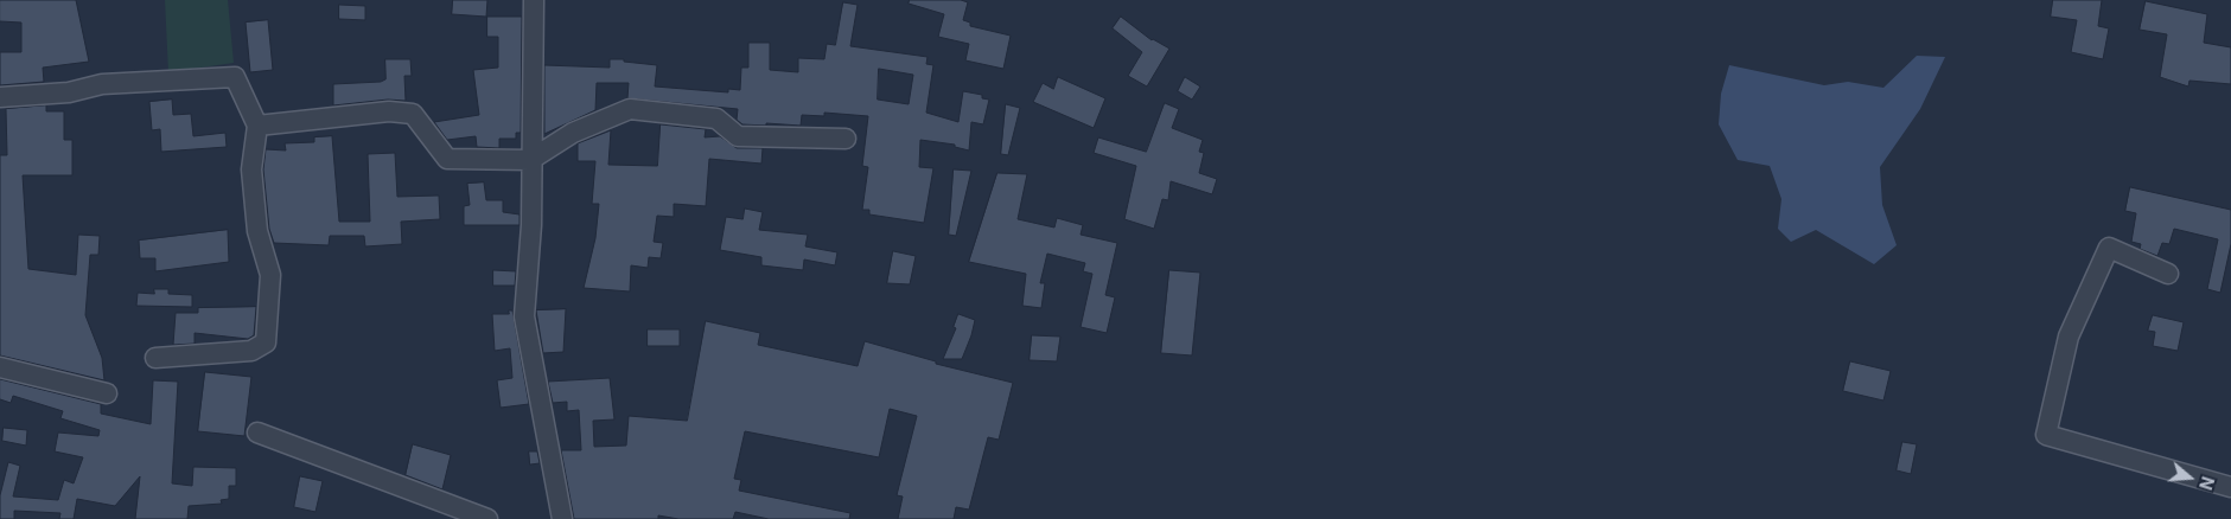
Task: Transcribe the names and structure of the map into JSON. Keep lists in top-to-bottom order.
{
  "north": "right"
}
